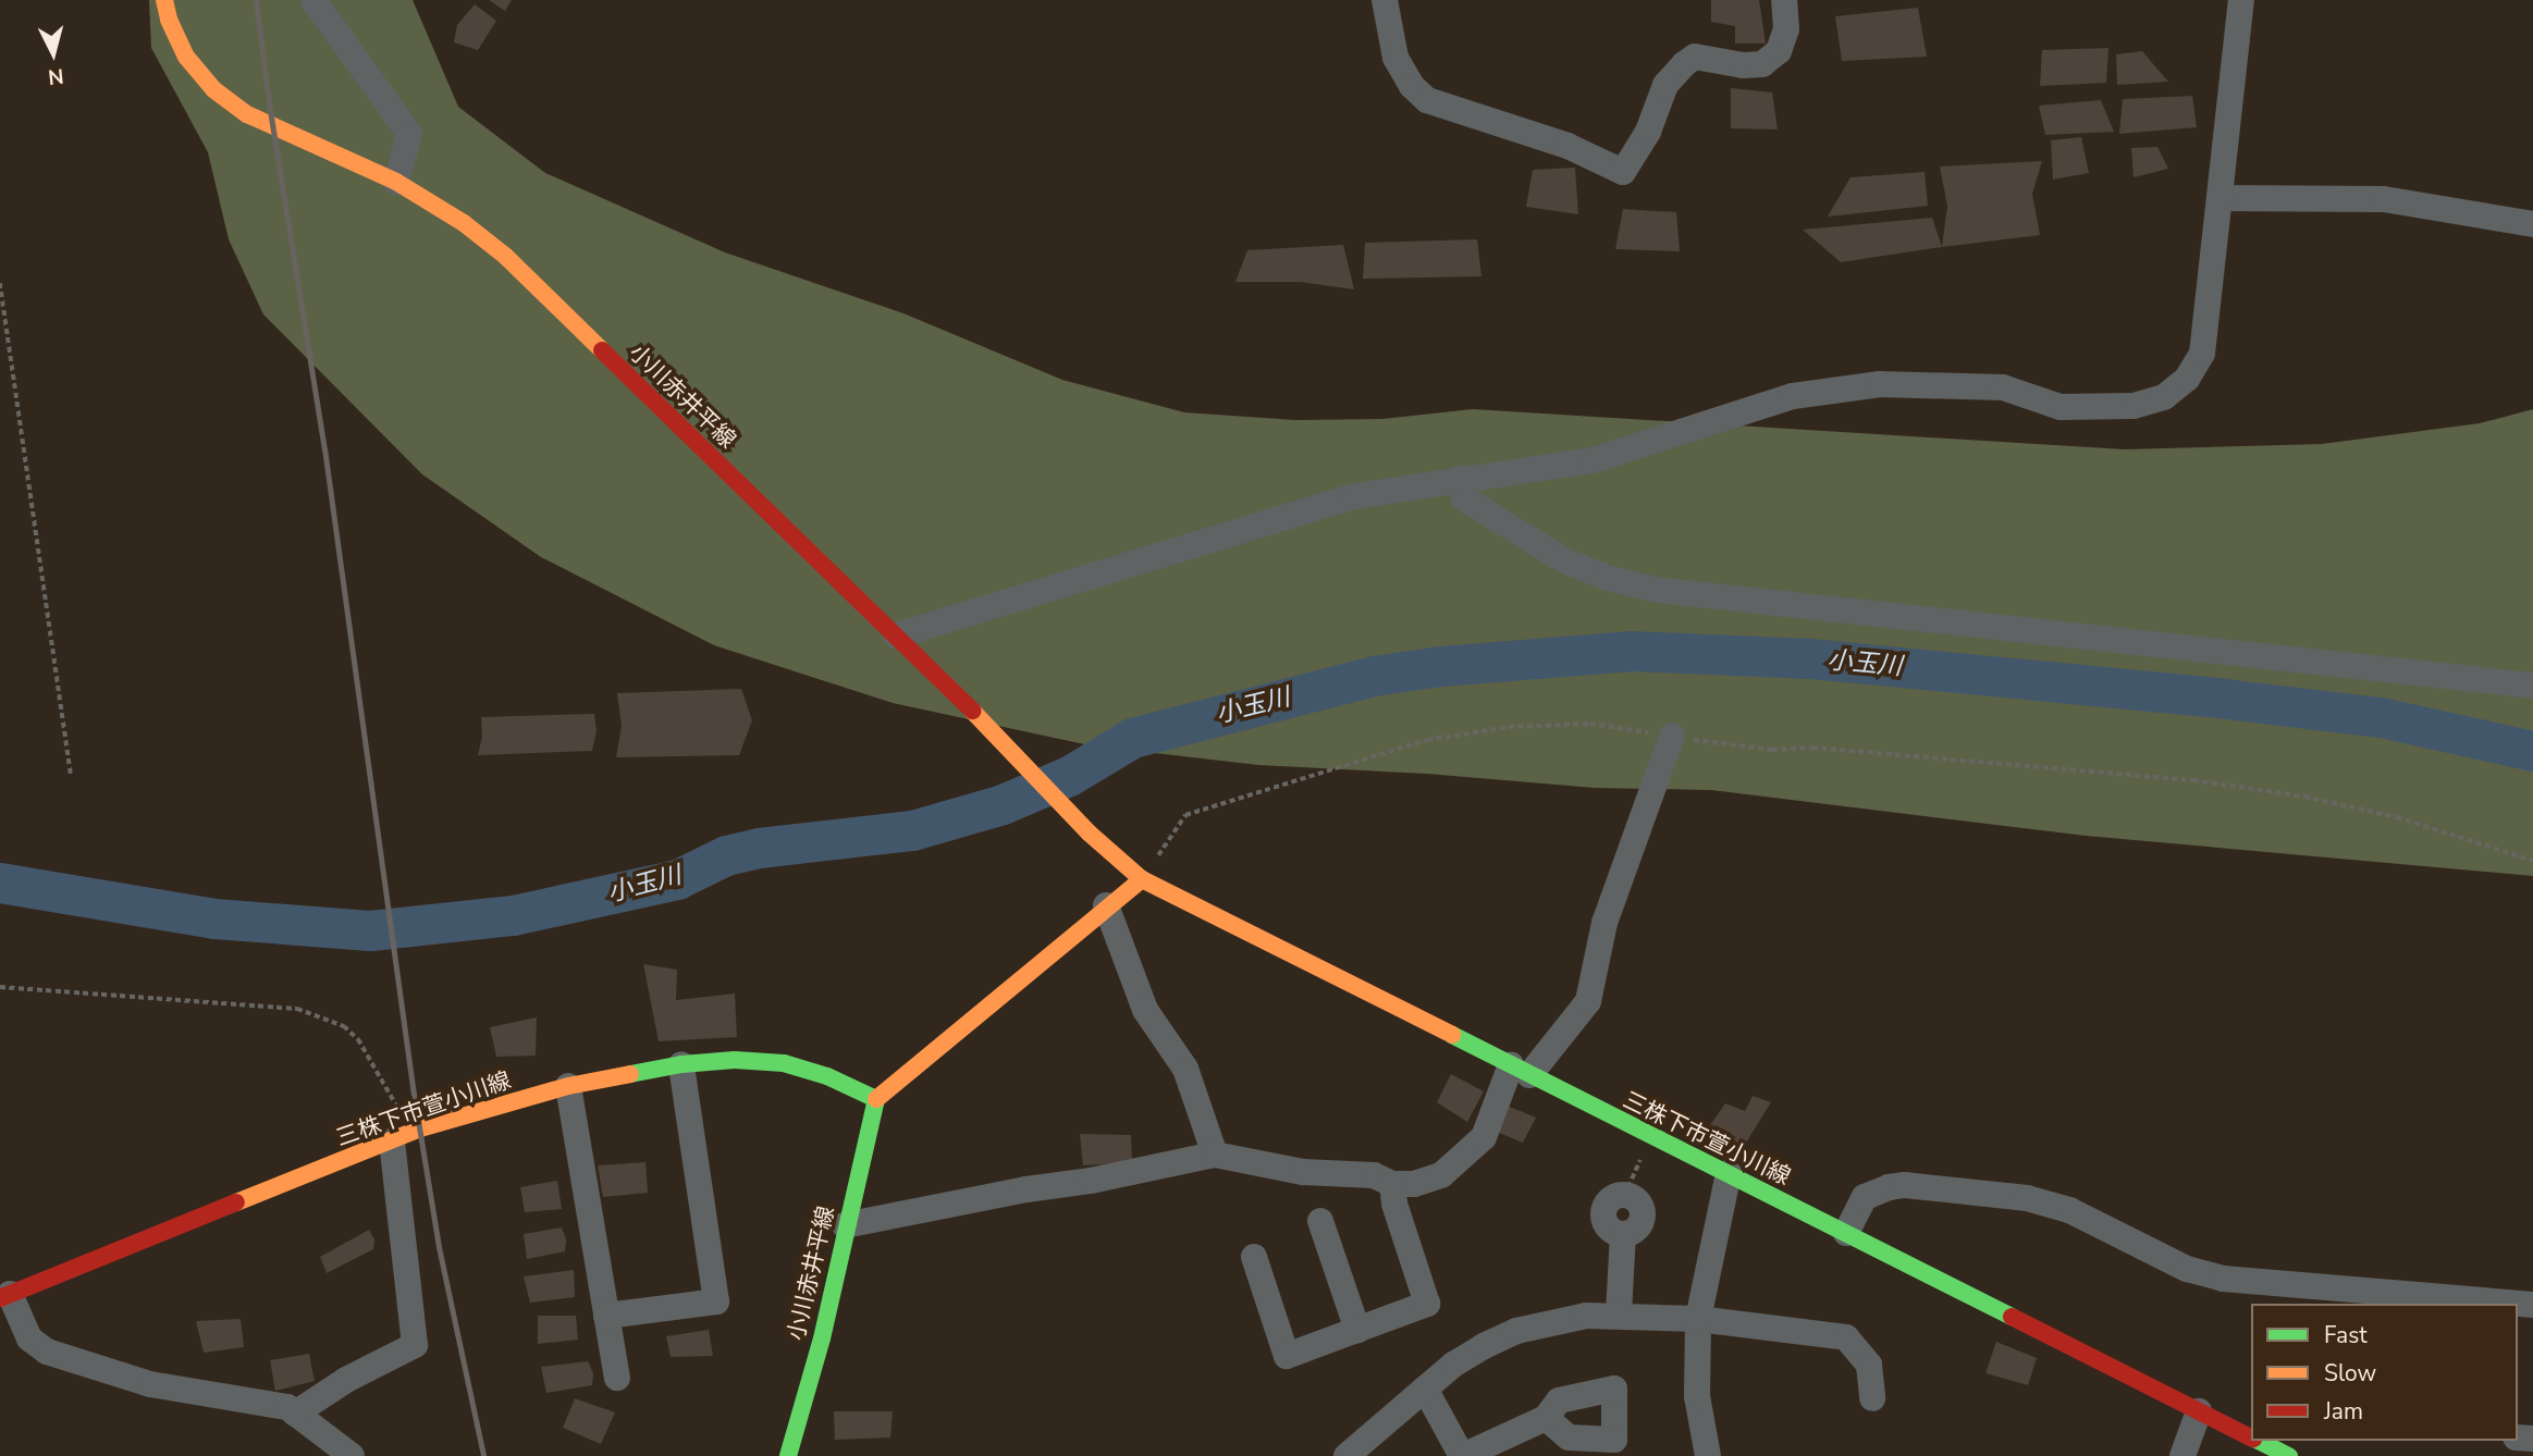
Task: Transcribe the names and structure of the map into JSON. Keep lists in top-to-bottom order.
{
  "streets": {
    "main road": ["小川赤井平線", "三株下市萱小川線"]
  },
  "crossings": [
    ["小川赤井平線", "三株下市萱小川線"]
  ],
  "water": ["小玉川"],
  "legend": ["Fast", "Slow", "Jam"],
  "north": "bottom"
}
